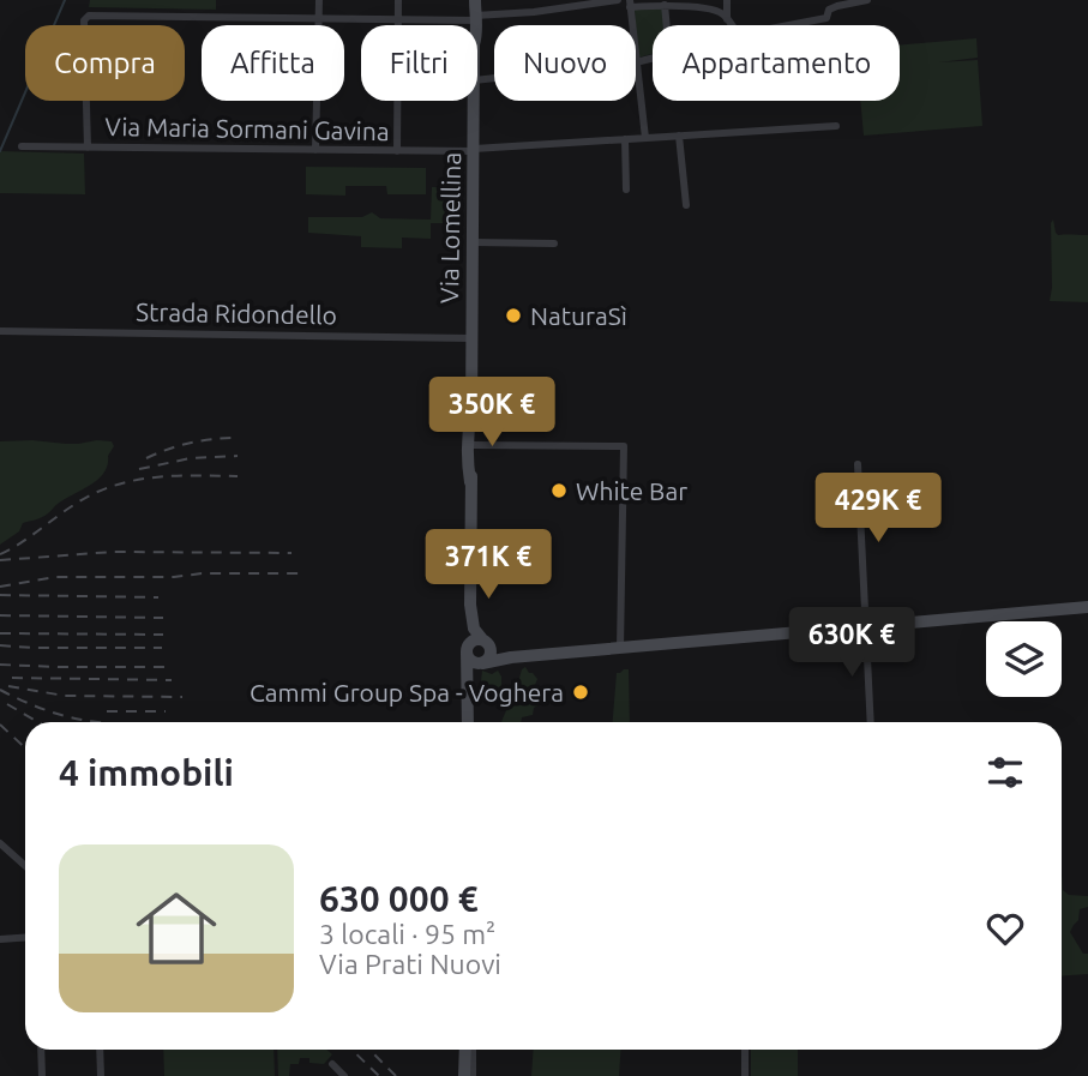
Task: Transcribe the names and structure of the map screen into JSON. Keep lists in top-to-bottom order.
{
  "streets": {
    "main road": ["Via Lomellina"],
    "street": ["Via Maria Sormani Gavina", "Strada Ridondello"]
  },
  "crossings": [
    ["Via Maria Sormani Gavina", "Via Lomellina"],
    ["Via Lomellina", "Strada Ridondello"]
  ],
  "places": ["NaturaSì", "White Bar", "Cammi Group Spa - Voghera"],
  "page": {
    "chip": [
      "Compra",
      "Affitta",
      "Filtri",
      "Nuovo",
      "Appartamento"
    ],
    "price": [
      "350K €",
      "429K €",
      "371K €",
      "630K €"
    ],
    "heading": "4 immobili",
    "list": [
      {
        "name": "630 000 €",
        "note": "3 locali · 95 m² · Via Prati Nuovi"
      }
    ]
  }
}
